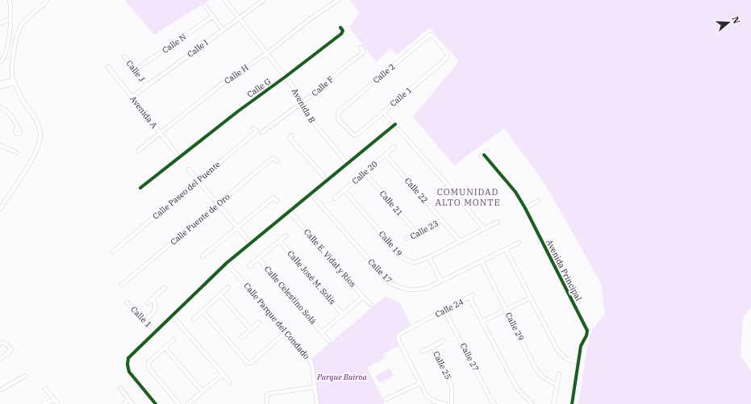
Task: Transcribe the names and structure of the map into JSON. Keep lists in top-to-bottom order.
{
  "streets": {
    "street": [
      "Calle N",
      "Calle I",
      "Calle J",
      "Calle 2",
      "Calle H",
      "Calle F",
      "Calle G",
      "Calle 1",
      "Avenida B",
      "Avenida A",
      "Calle 20",
      "Calle Paseo del Puente",
      "Calle 22",
      "Calle 21",
      "Calle Puente de Oro",
      "Calle 23",
      "Calle 19",
      "Calle E. Vidal y Ríos",
      "Avenida Principal",
      "Calle 17",
      "Calle José M. Solís",
      "Calle Celestino Solá",
      "Calle 24",
      "Calle Parque del Condado",
      "Calle 29",
      "Calle 27",
      "Calle 25"
    ]
  },
  "crossings": [
    ["Calle N", "Calle J"],
    ["Calle I", "Calle J"],
    ["Calle I", "Avenida B"],
    ["Calle I", "Avenida A"],
    ["Calle 2", "Calle 1"],
    ["Calle H", "Avenida B"],
    ["Calle H", "Avenida A"],
    ["Calle F", "Avenida B"],
    ["Calle G", "Avenida B"],
    ["Calle G", "Avenida A"],
    ["Calle 20", "Calle 22"],
    ["Calle 20", "Calle 21"],
    ["Calle 20", "Calle 19"],
    ["Calle 22", "Calle 23"],
    ["Calle 22", "Calle 19"],
    ["Calle 21", "Calle 23"],
    ["Calle 17", "Calle 29"],
    ["Calle 24", "Calle 27"]
  ],
  "districts": ["COMUNIDAD ALTO MONTE"],
  "parks": ["Parque Bairoa"],
  "north": "right"
}
